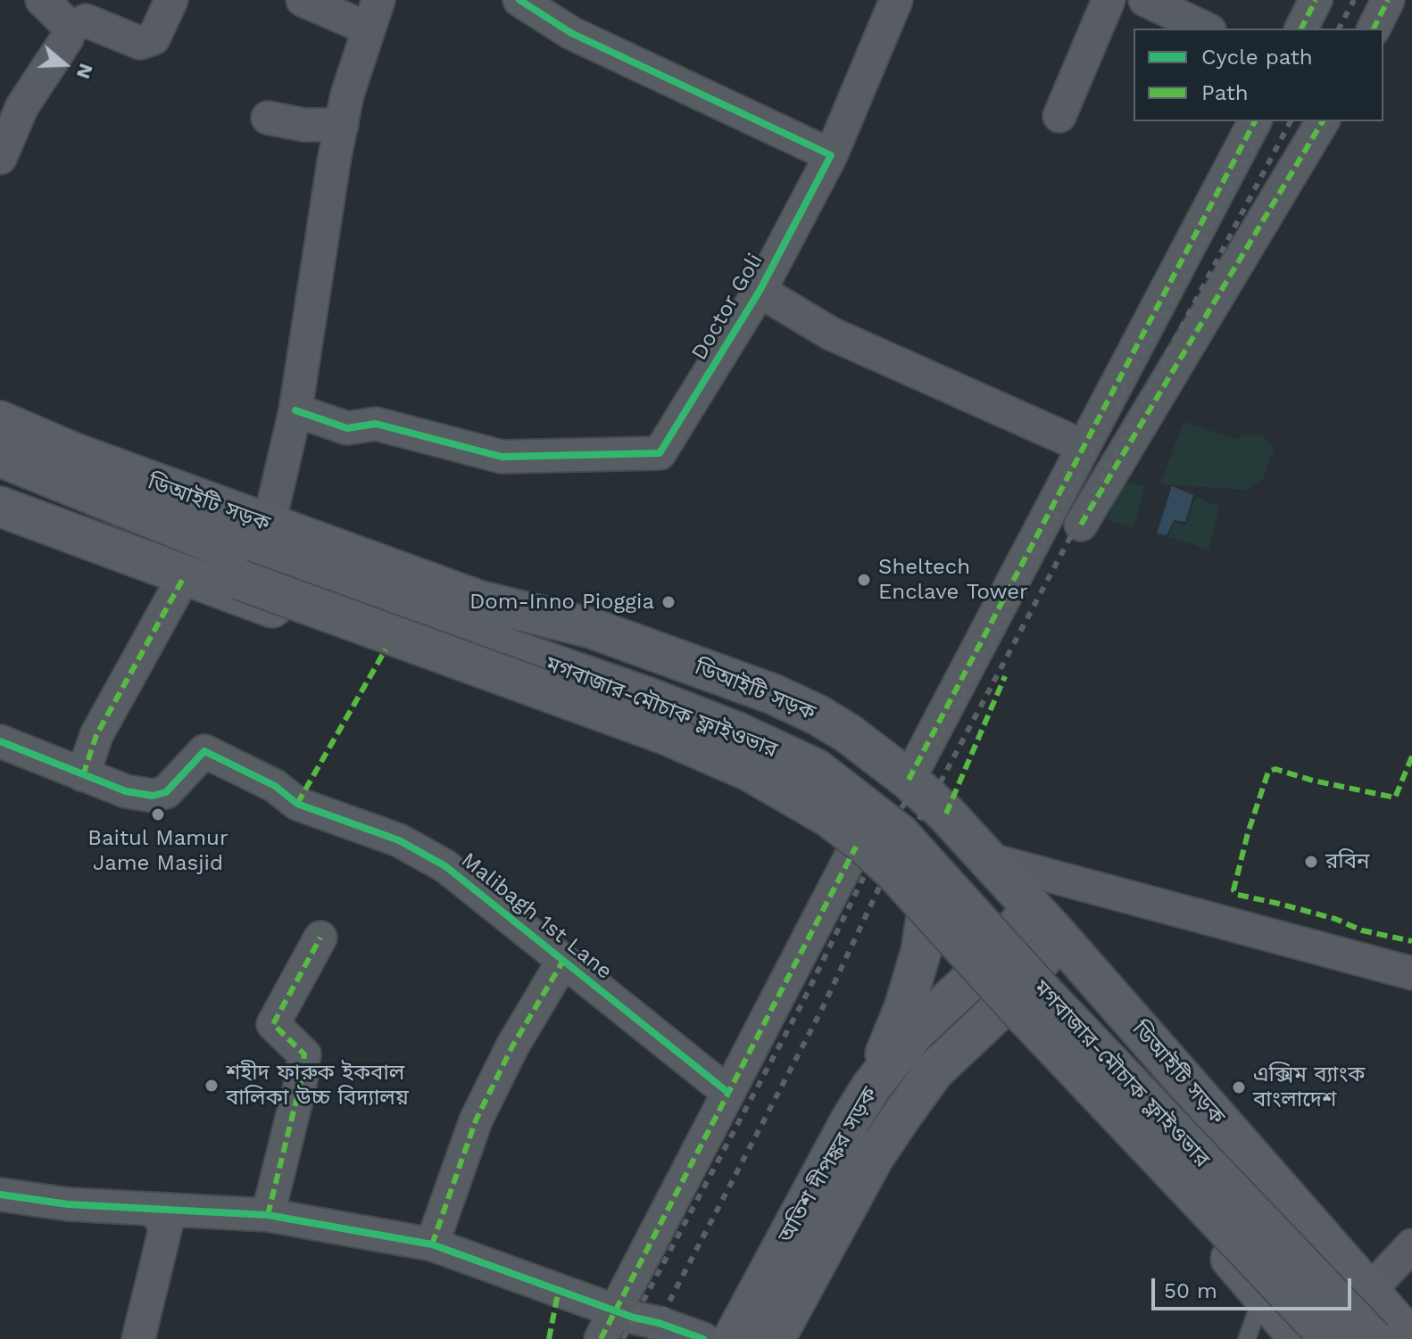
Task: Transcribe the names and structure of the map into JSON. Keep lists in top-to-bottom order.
{
  "streets": {
    "main road": ["ডিআইটি সড়ক", "মগবাজার-মৌচাক ফ্লাইওভার", "অতিশ দীপঙ্কর সড়ক"],
    "street": ["Doctor Goli", "Malibagh 1st Lane"]
  },
  "crossings": [
    ["ডিআইটি সড়ক", "অতিশ দীপঙ্কর সড়ক"]
  ],
  "places": [
    "Sheltech Enclave Tower",
    "Dom-Inno Pioggia",
    "Baitul Mamur Jame Masjid",
    "রবিন",
    "শহীদ ফারুক ইকবাল বালিকা উচ্চ বিদ্যালয়",
    "এক্সিম ব্যাংক বাংলাদেশ"
  ],
  "legend": ["Cycle path", "Path"],
  "scale_bar": "50 m",
  "north": "right"
}
